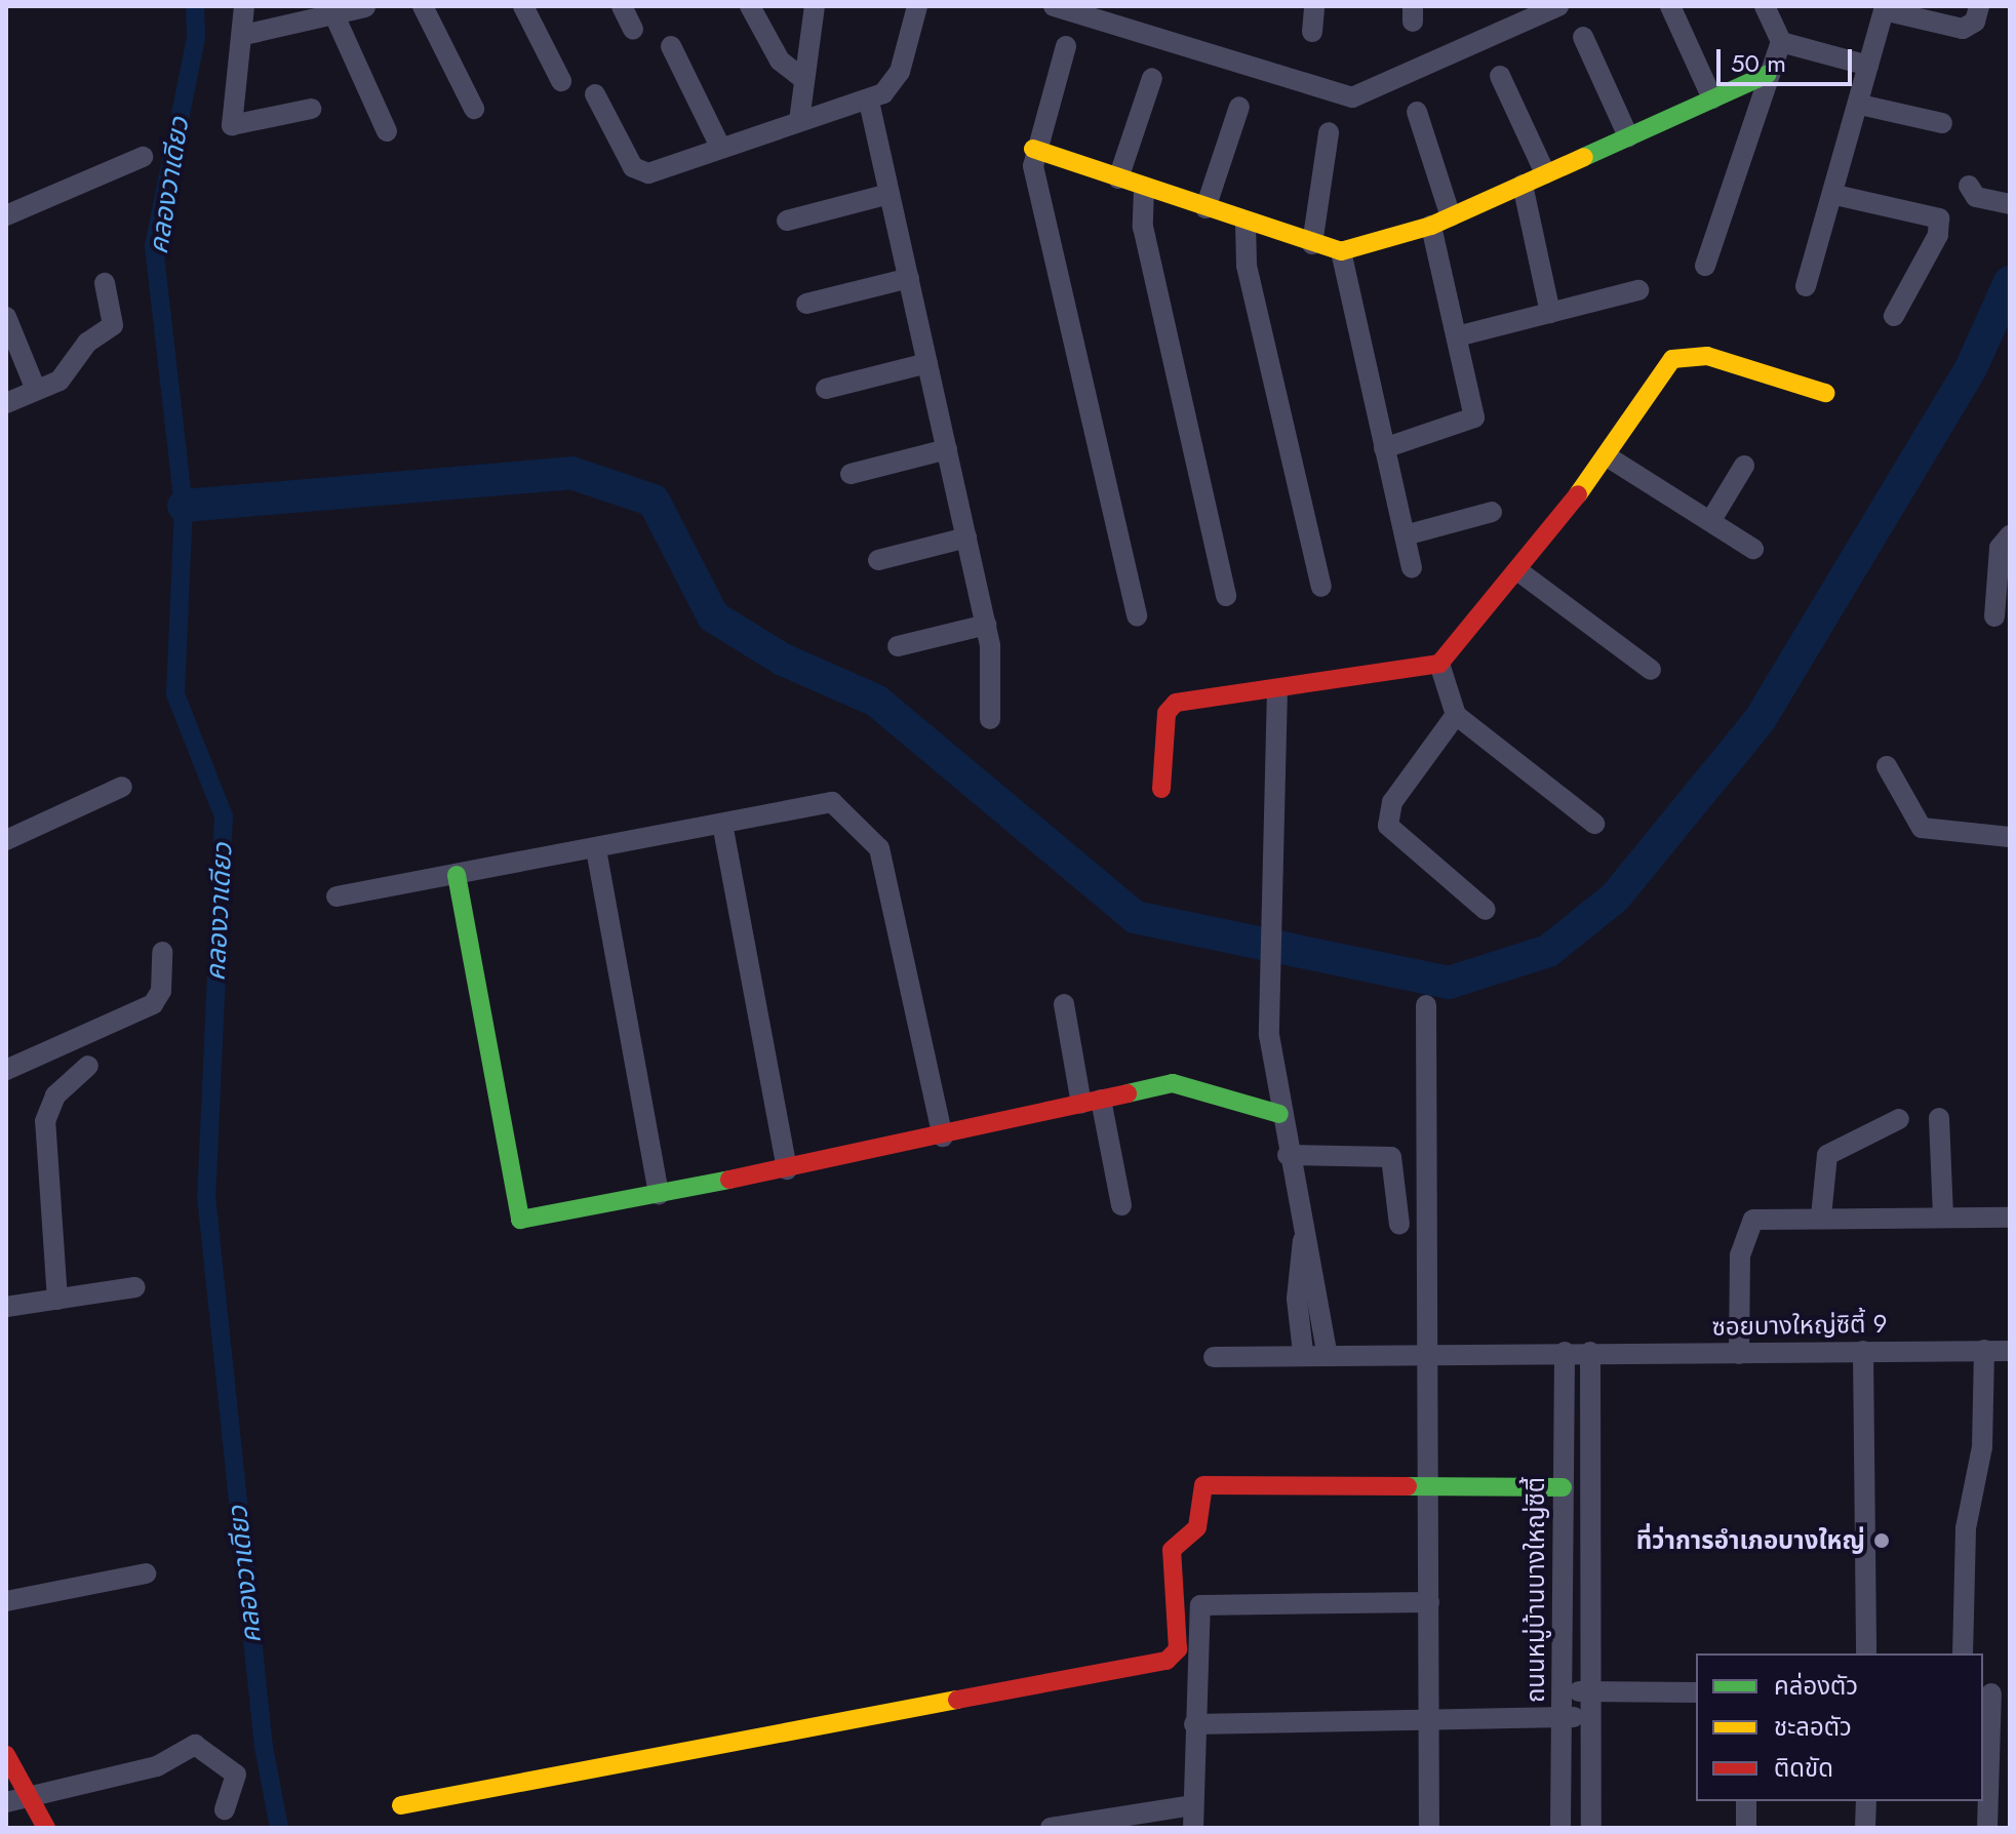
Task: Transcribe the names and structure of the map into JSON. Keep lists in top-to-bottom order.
{
  "streets": {
    "street": ["ซอยบางใหญ่ซิตี้ 9", "ถนนหมู่บ้านบางใหญ่ซิตี้"]
  },
  "crossings": [
    ["ซอยบางใหญ่ซิตี้ 9", "ถนนหมู่บ้านบางใหญ่ซิตี้"]
  ],
  "water": ["คลองวาเดียว"],
  "places": ["ที่ว่าการอำเภอบางใหญ่"],
  "legend": ["คล่องตัว", "ชะลอตัว", "ติดขัด"],
  "scale_bar": "50 m"
}
